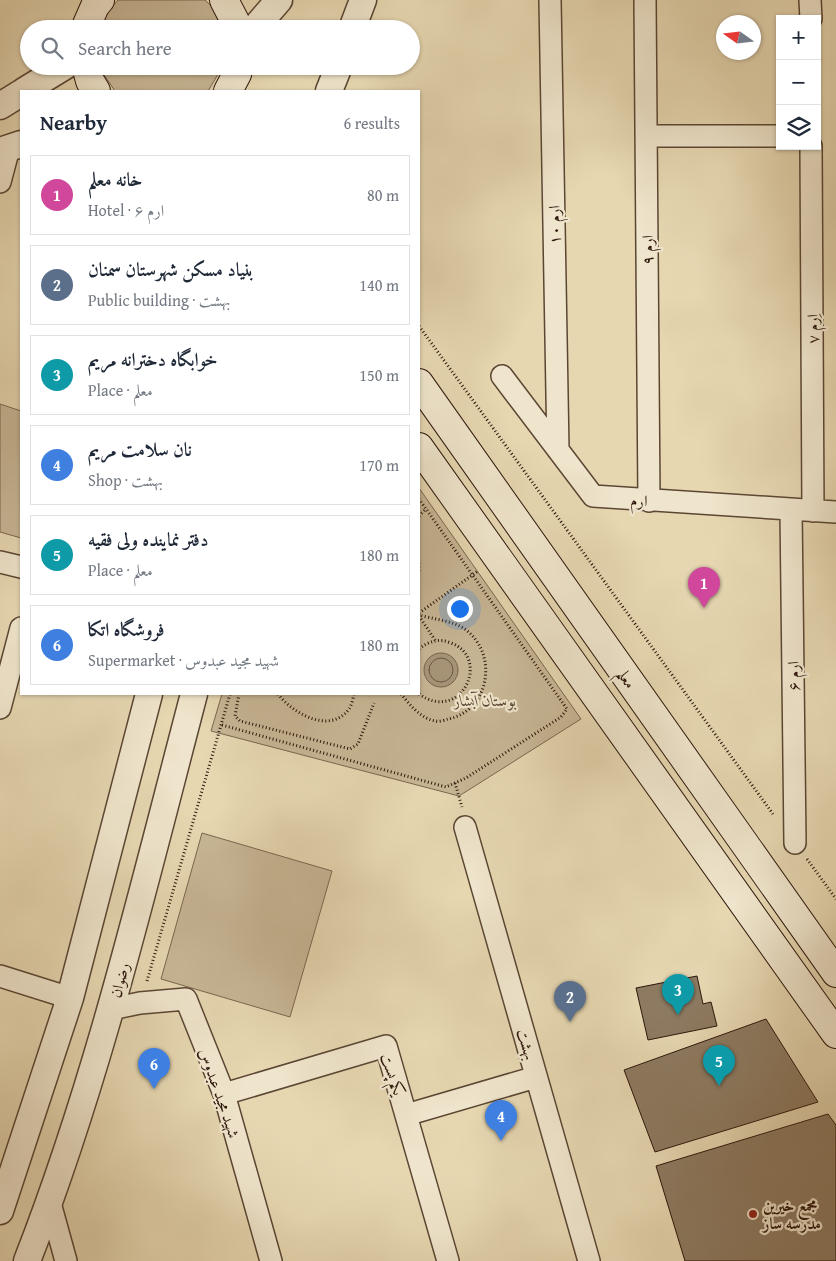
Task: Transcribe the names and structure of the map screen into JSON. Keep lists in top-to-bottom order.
{
  "streets": {
    "main road": ["معلم"],
    "street": [
      "ارم ۱۰",
      "ارم ۹",
      "اِرم ۷",
      "ارم",
      "ارم ۶",
      "رضوان",
      "بهشت",
      "یکم پست",
      "شهید مجید عبدوس"
    ]
  },
  "crossings": [
    ["ارم ۱۰", "ارم"],
    ["ارم ۹", "ارم"],
    ["اِرم ۷", "ارم"],
    ["ارم", "ارم ۶"],
    ["رضوان", "شهید مجید عبدوس"],
    ["یکم پست", "شهید مجید عبدوس"]
  ],
  "parks": ["بوستان آبشار"],
  "places": ["مجمع خیرین مدرسه ساز"],
  "north": "left",
  "page": {
    "map_buttons": ["+", "−"],
    "search": "Search here",
    "heading": ["Nearby", "6 results"],
    "list": [
      {
        "mark": "1",
        "name": "خانه معلم",
        "note": "Hotel · ارم ۶",
        "value": "80 m"
      },
      {
        "mark": "2",
        "name": "بنیاد مسکن شهرستان سمنان",
        "note": "Public building · بهشت",
        "value": "140 m"
      },
      {
        "mark": "3",
        "name": "خوابگاه دخترانه مریم",
        "note": "Place · معلم",
        "value": "150 m"
      },
      {
        "mark": "4",
        "name": "نان سلامت مریم",
        "note": "Shop · بهشت",
        "value": "170 m"
      },
      {
        "mark": "5",
        "name": "دفتر نماینده ولی فقیه",
        "note": "Place · معلم",
        "value": "180 m"
      },
      {
        "mark": "6",
        "name": "فروشگاه اتکا",
        "note": "Supermarket · شهید مجید عبدوس",
        "value": "180 m"
      }
    ],
    "pins": [
      "1",
      "3",
      "2",
      "5",
      "6",
      "4"
    ]
  }
}
